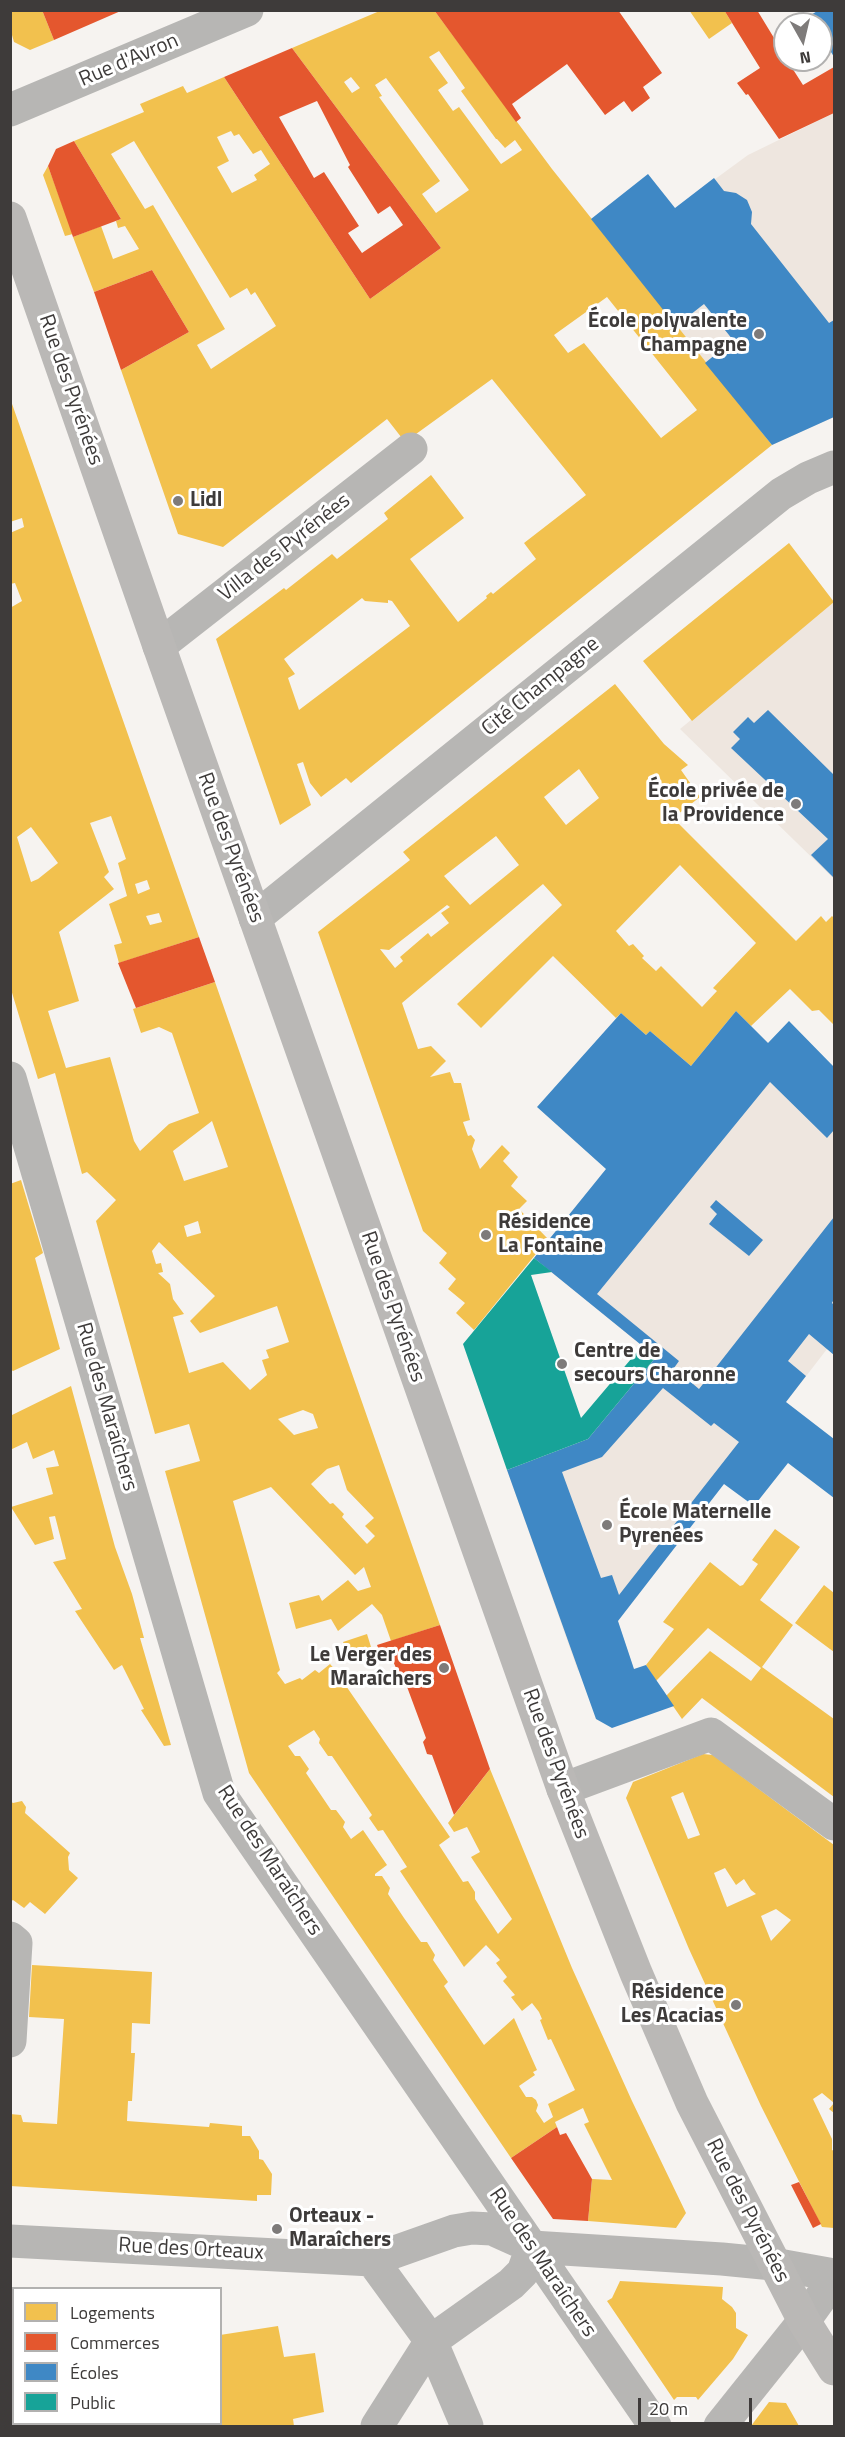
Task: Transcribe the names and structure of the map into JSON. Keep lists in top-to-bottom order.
{
  "streets": {
    "main road": ["Rue des Pyrénées"],
    "street": [
      "Rue d'Avron",
      "Villa des Pyrénées",
      "Cité Champagne",
      "Rue des Maraîchers",
      "Rue des Orteaux"
    ]
  },
  "crossings": [
    ["Rue des Pyrénées", "Villa des Pyrénées"],
    ["Rue des Pyrénées", "Cité Champagne"],
    ["Rue des Pyrénées", "Rue des Orteaux"],
    ["Rue des Maraîchers", "Rue des Orteaux"]
  ],
  "places": [
    "École polyvalente Champagne",
    "Lidl",
    "École privée de la Providence",
    "Résidence La Fontaine",
    "Centre de secours Charonne",
    "École Maternelle Pyrenées",
    "Le Verger des Maraîchers",
    "Résidence Les Acacias",
    "Orteaux - Maraîchers"
  ],
  "legend": [
    "Logements",
    "Commerces",
    "Écoles",
    "Public"
  ],
  "scale_bar": "20 m",
  "north": "bottom"
}
